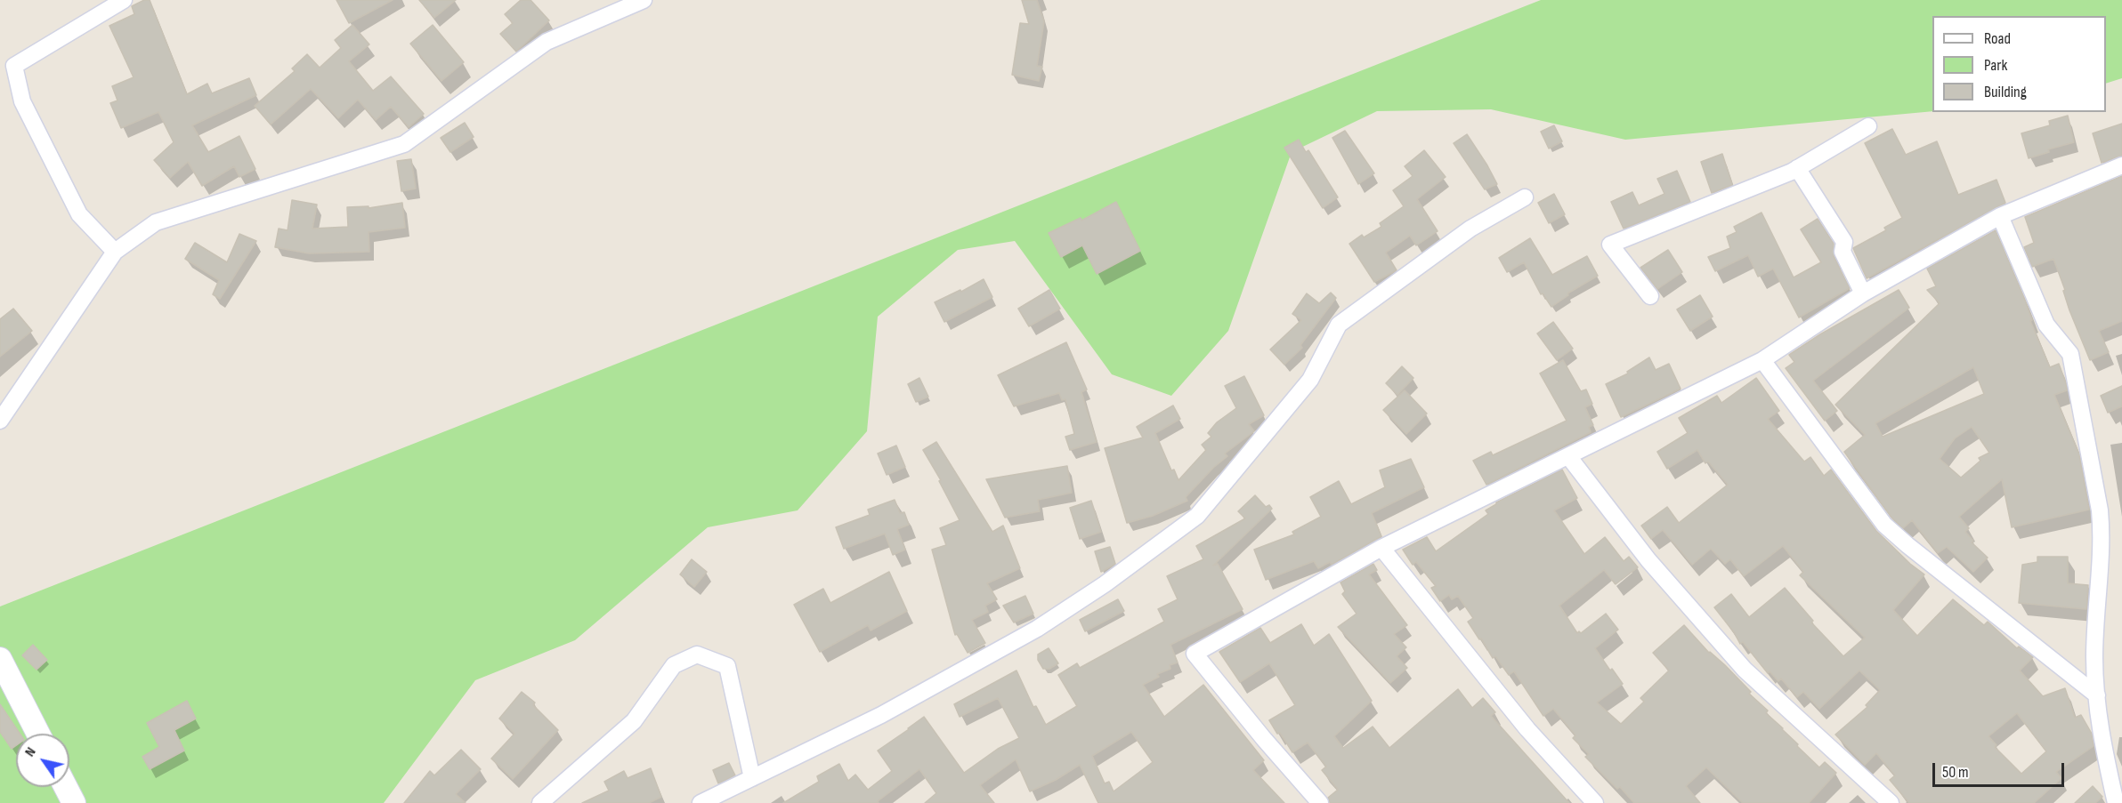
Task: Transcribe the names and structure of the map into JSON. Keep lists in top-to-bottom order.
{
  "legend": ["Road", "Park", "Building"],
  "scale_bar": "50 m",
  "north": "top left"
}
